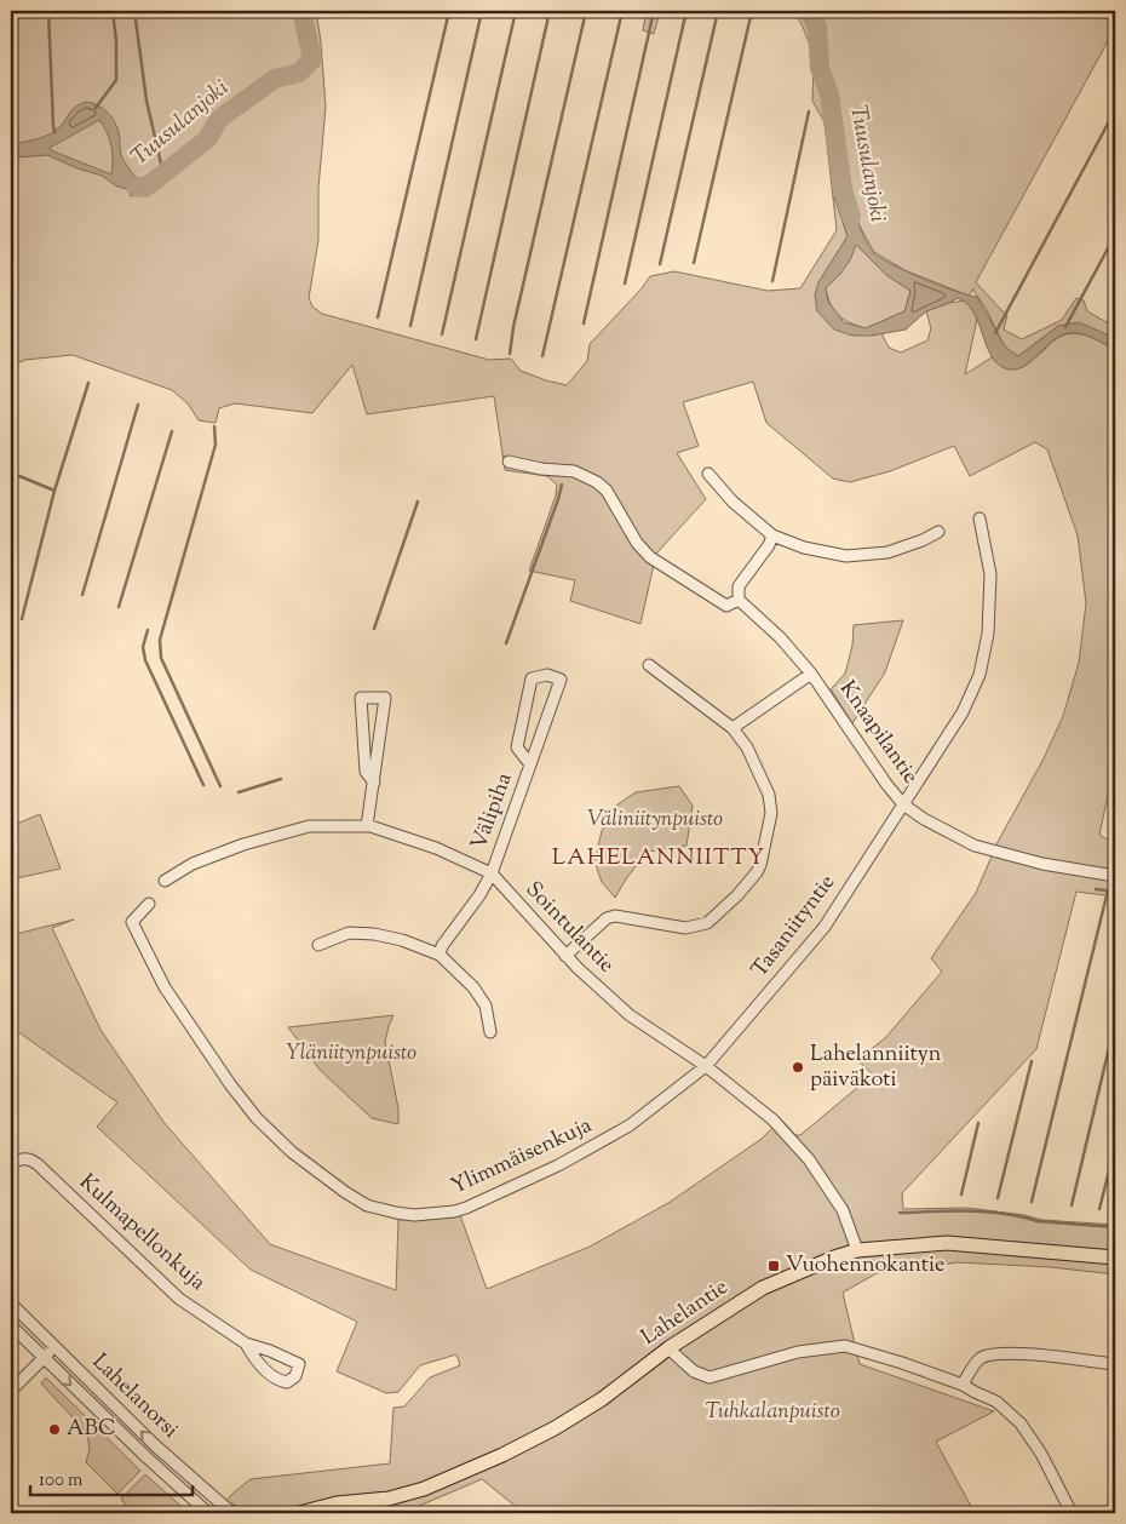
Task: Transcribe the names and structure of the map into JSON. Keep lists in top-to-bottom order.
{
  "streets": {
    "main road": ["Lahelantie"],
    "street": [
      "Knaapilantie",
      "Välipiha",
      "Tasaniityntie",
      "Sointulantie",
      "Ylimmäisenkuja",
      "Kulmapellonkuja",
      "Lahelanorsi"
    ]
  },
  "crossings": [
    ["Knaapilantie", "Tasaniityntie"],
    ["Välipiha", "Sointulantie"],
    ["Tasaniityntie", "Sointulantie"],
    ["Tasaniityntie", "Ylimmäisenkuja"],
    ["Sointulantie", "Ylimmäisenkuja"],
    ["Sointulantie", "Lahelantie"]
  ],
  "districts": ["LAHELANNIITTY"],
  "water": ["Tuusulanjoki"],
  "parks": ["Väliniitynpuisto", "Yläniitynpuisto", "Tuhkalanpuisto"],
  "places": {
    "other": ["Lahelanniityn päiväkoti", "ABC"],
    "transit": ["Vuohennokantie"]
  },
  "scale_bar": "100 m"
}
